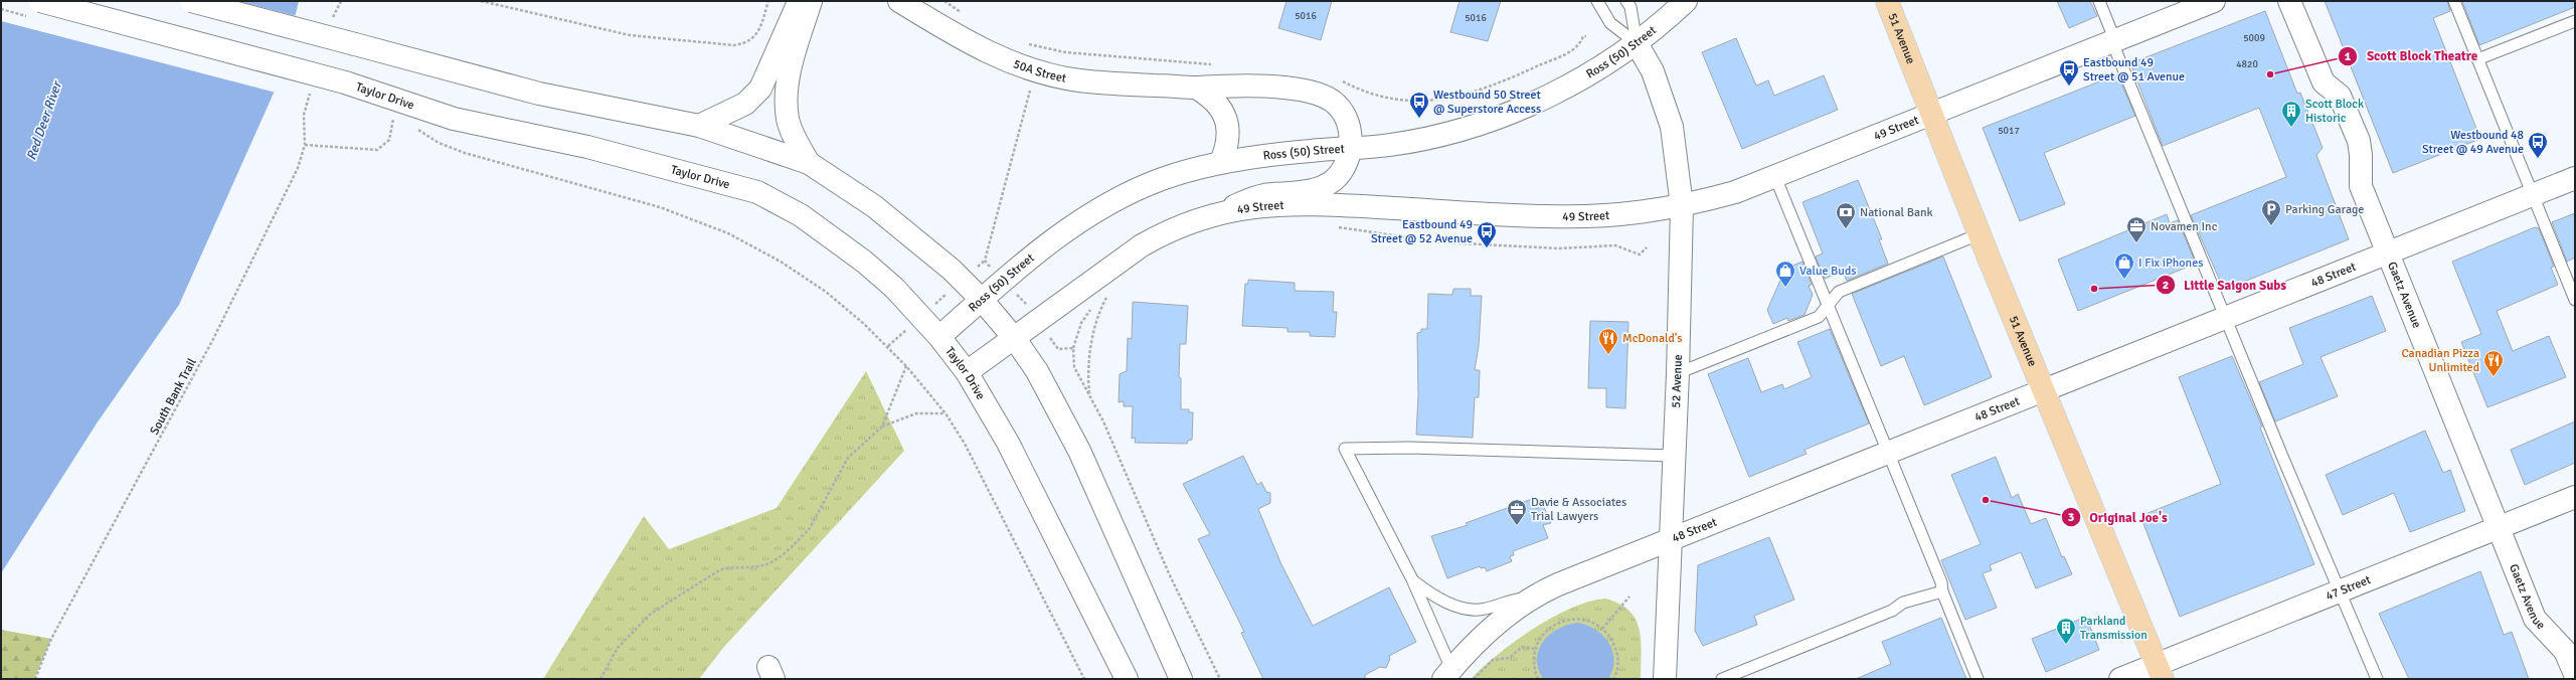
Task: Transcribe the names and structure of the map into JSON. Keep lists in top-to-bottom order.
{
  "streets": {
    "main road": [
      "51 Avenue",
      "Ross (50) Street",
      "50A Street",
      "Taylor Drive",
      "49 Street",
      "48 Street",
      "Gaetz Avenue",
      "52 Avenue",
      "47 Street"
    ],
    "path": ["South Bank Trail"]
  },
  "crossings": [
    ["51 Avenue", "49 Street"],
    ["51 Avenue", "48 Street"],
    ["51 Avenue", "47 Street"],
    ["Ross (50) Street", "50A Street"],
    ["Ross (50) Street", "Taylor Drive"],
    ["Ross (50) Street", "52 Avenue"],
    ["Taylor Drive", "49 Street"],
    ["49 Street", "52 Avenue"],
    ["48 Street", "Gaetz Avenue"],
    ["48 Street", "52 Avenue"],
    ["Gaetz Avenue", "47 Street"]
  ],
  "water": ["Red Deer River"],
  "places": {
    "other": ["Scott Block Theatre", "Little Saigon Subs", "Original Joe's"],
    "bus stop": [
      "Eastbound 49 Street @ 51 Avenue",
      "Westbound 50 Street @ Superstore Access",
      "Westbound 48 Street @ 49 Avenue",
      "Eastbound 49 Street @ 52 Avenue"
    ],
    "building": ["Scott Block Historic", "Parkland Transmission"],
    "parking": ["Parking Garage"],
    "bank": ["National Bank"],
    "office": ["Novamen Inc", "Davie & Associates Trial Lawyers"],
    "shop": ["I Fix iPhones", "Value Buds"],
    "restaurant": ["McDonald's", "Canadian Pizza Unlimited"]
  },
  "house_numbers": [
    "5016",
    "5016",
    "5009",
    "4820",
    "5017"
  ]
}
